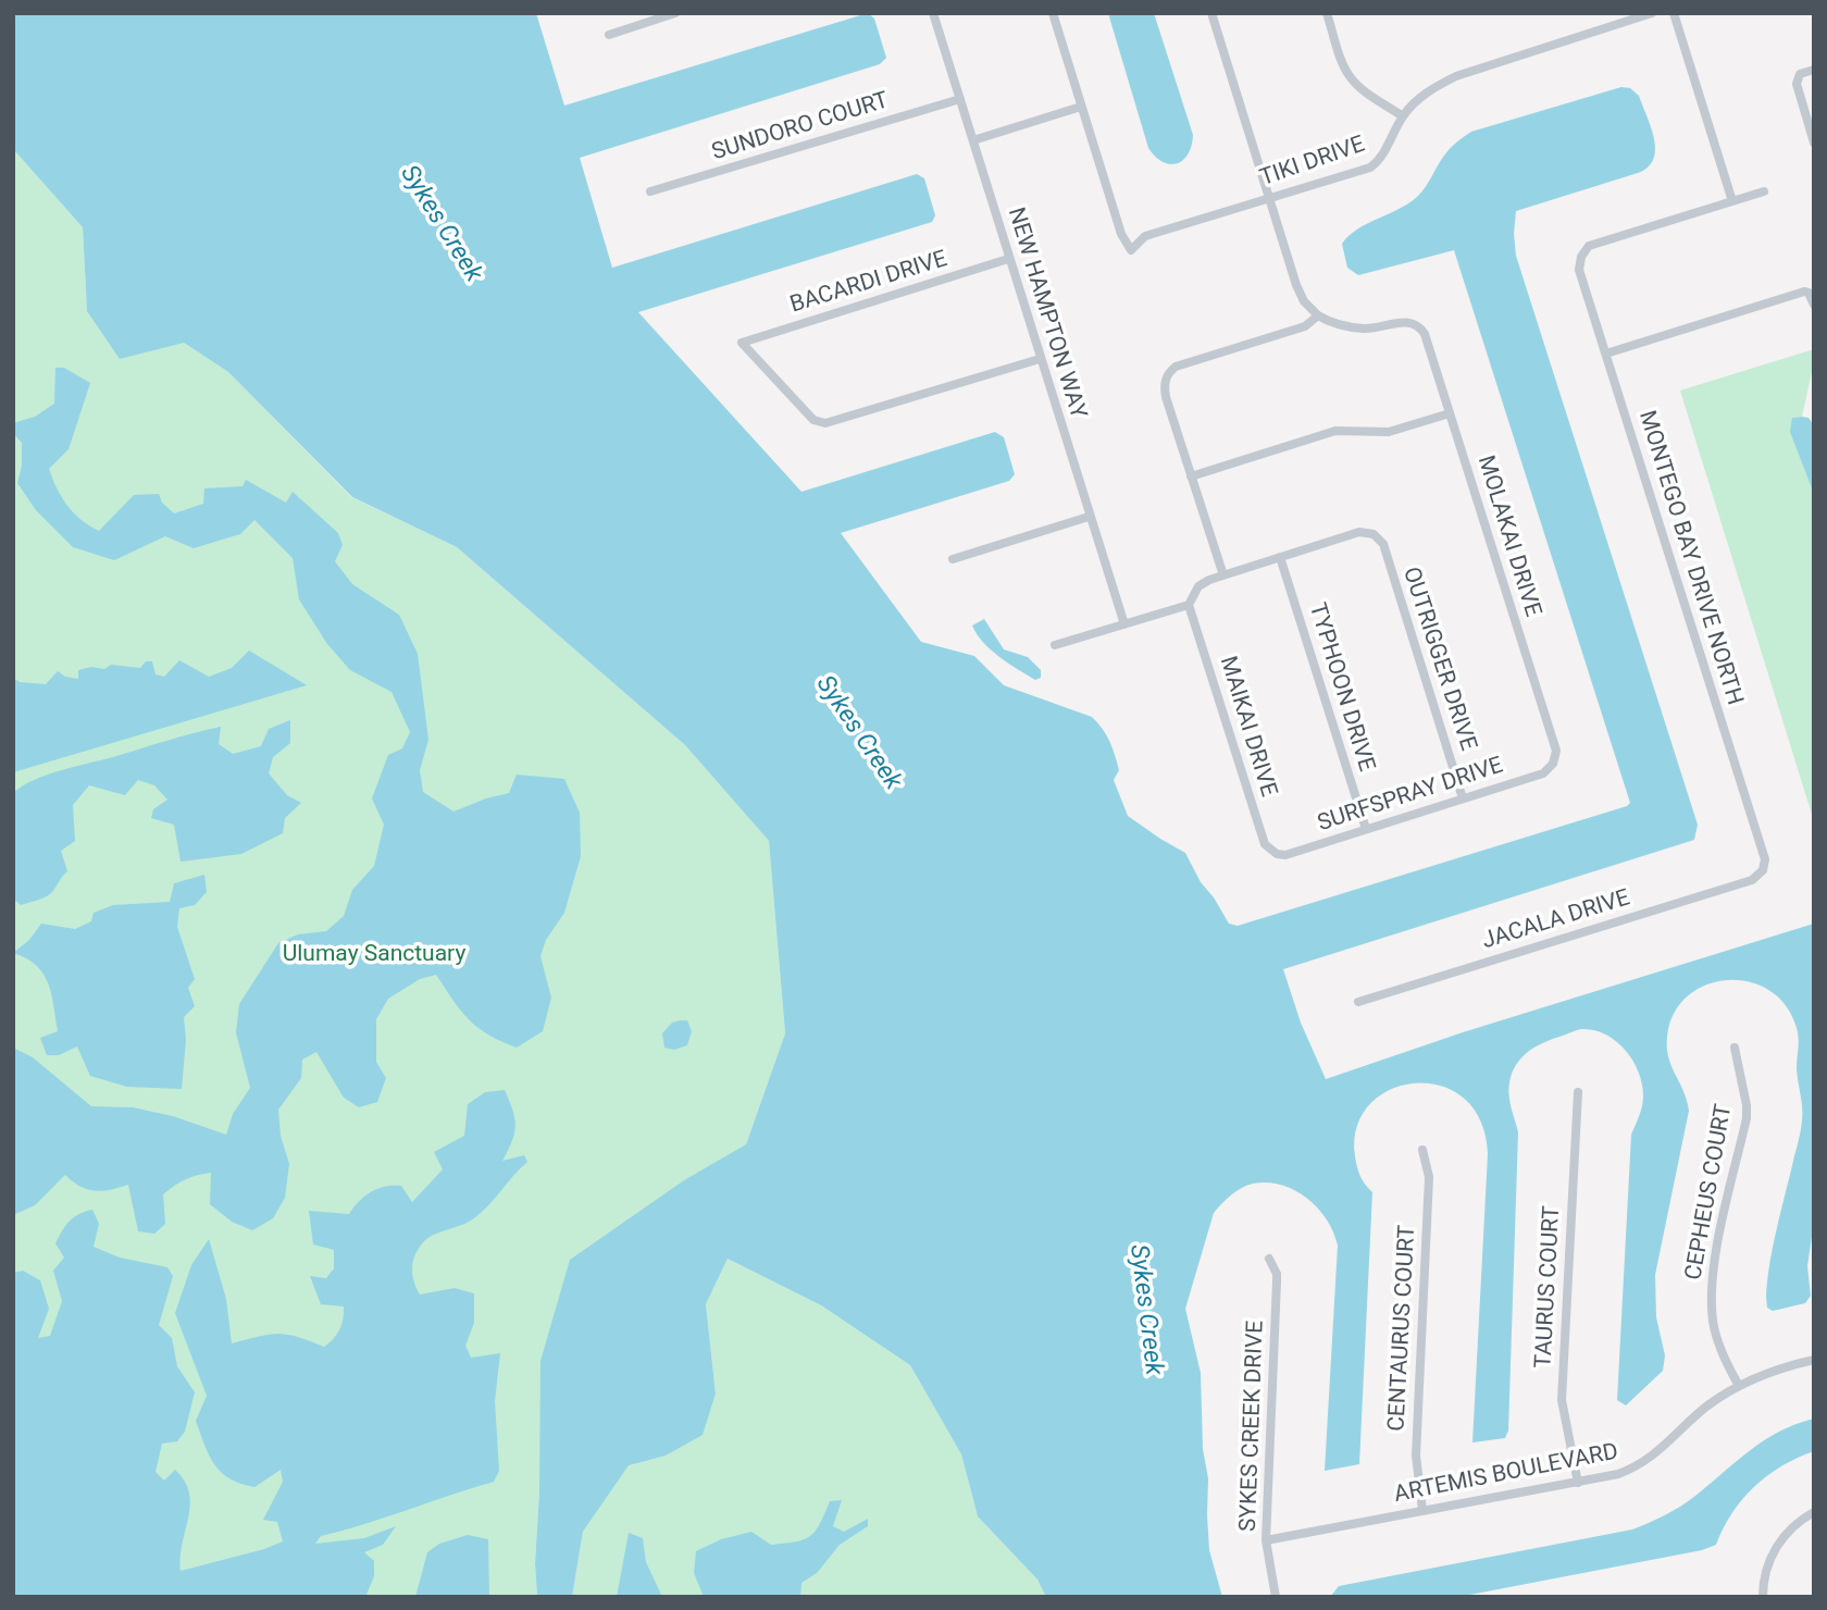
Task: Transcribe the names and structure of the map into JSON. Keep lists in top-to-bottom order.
{
  "streets": {
    "street": [
      "SUNDORO COURT",
      "TIKI DRIVE",
      "BACARDI DRIVE",
      "NEW HAMPTON WAY",
      "MOLAKAI DRIVE",
      "MONTEGO BAY DRIVE NORTH",
      "OUTRIGGER DRIVE",
      "TYPHOON DRIVE",
      "MAIKAI DRIVE",
      "SURFSPRAY DRIVE",
      "JACALA DRIVE",
      "CEPHEUS COURT",
      "TAURUS COURT",
      "CENTAURUS COURT",
      "SYKES CREEK DRIVE",
      "ARTEMIS BOULEVARD"
    ]
  },
  "crossings": [
    ["SUNDORO COURT", "NEW HAMPTON WAY"],
    ["BACARDI DRIVE", "NEW HAMPTON WAY"],
    ["MOLAKAI DRIVE", "SURFSPRAY DRIVE"],
    ["MONTEGO BAY DRIVE NORTH", "JACALA DRIVE"],
    ["OUTRIGGER DRIVE", "TYPHOON DRIVE"],
    ["OUTRIGGER DRIVE", "SURFSPRAY DRIVE"],
    ["TYPHOON DRIVE", "SURFSPRAY DRIVE"],
    ["MAIKAI DRIVE", "SURFSPRAY DRIVE"],
    ["CEPHEUS COURT", "ARTEMIS BOULEVARD"],
    ["TAURUS COURT", "ARTEMIS BOULEVARD"],
    ["CENTAURUS COURT", "ARTEMIS BOULEVARD"],
    ["SYKES CREEK DRIVE", "ARTEMIS BOULEVARD"]
  ],
  "water": ["Sykes Creek"],
  "parks": ["Ulumay Sanctuary"]
}
